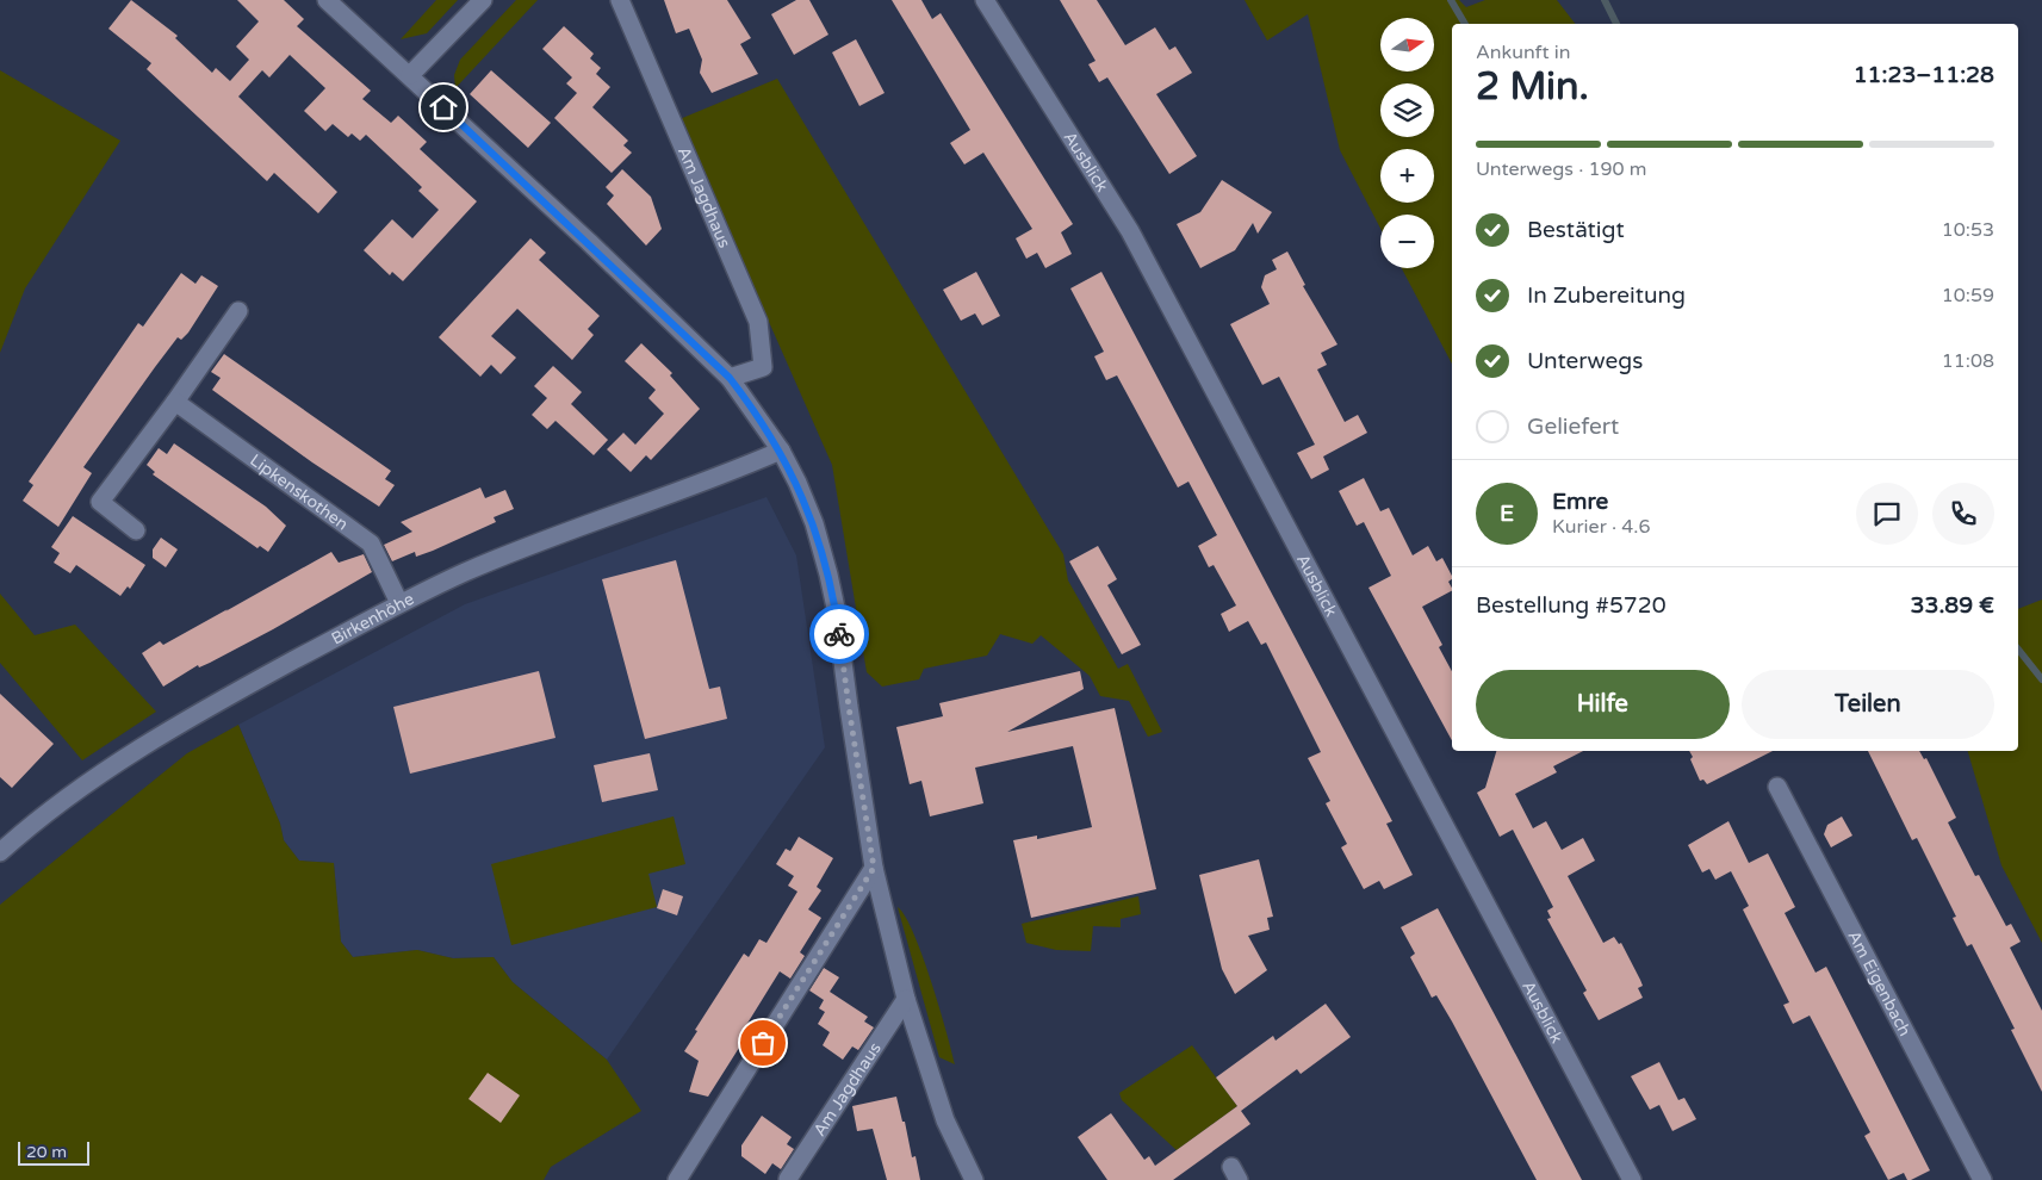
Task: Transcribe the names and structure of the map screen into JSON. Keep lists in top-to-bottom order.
{
  "streets": {
    "street": [
      "Ausblick",
      "Am Jagdhaus",
      "Lipkenskothen",
      "Birkenhöhe",
      "Am Eigenbach"
    ]
  },
  "crossings": [
    ["Lipkenskothen", "Birkenhöhe"]
  ],
  "scale_bar": "20 m",
  "north": "right",
  "page": {
    "map_buttons": ["+", "−"],
    "heading": ["2 Min.", "Ankunft in", "11:23–11:28"],
    "panel": [
      "Emre",
      "Kurier · 4.6",
      "Bestellung #5720",
      "33.89 €"
    ],
    "bar": "Unterwegs · 190 m",
    "list": [
      ["Bestätigt", "10:53"],
      ["In Zubereitung", "10:59"],
      ["Unterwegs", "11:08"],
      "Geliefert"
    ],
    "round": "E",
    "buttons": ["Hilfe", "Teilen"],
    "scale": "20 m"
  }
}
